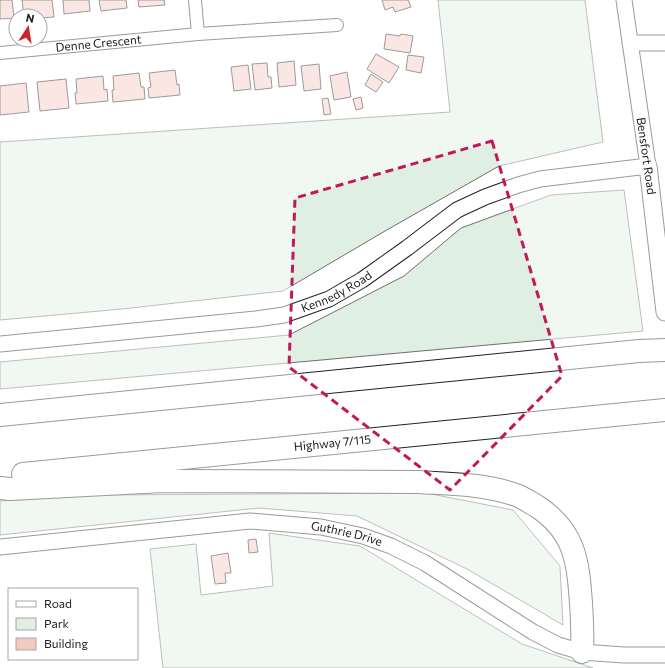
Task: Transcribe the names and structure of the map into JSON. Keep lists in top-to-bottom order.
{
  "streets": {
    "highway": ["Highway 7/115"],
    "main road": ["Bensfort Road"],
    "street": ["Denne Crescent", "Kennedy Road", "Guthrie Drive"]
  },
  "crossings": [
    ["Bensfort Road", "Kennedy Road"]
  ],
  "legend": ["Road", "Park", "Building"],
  "north": "top"
}
